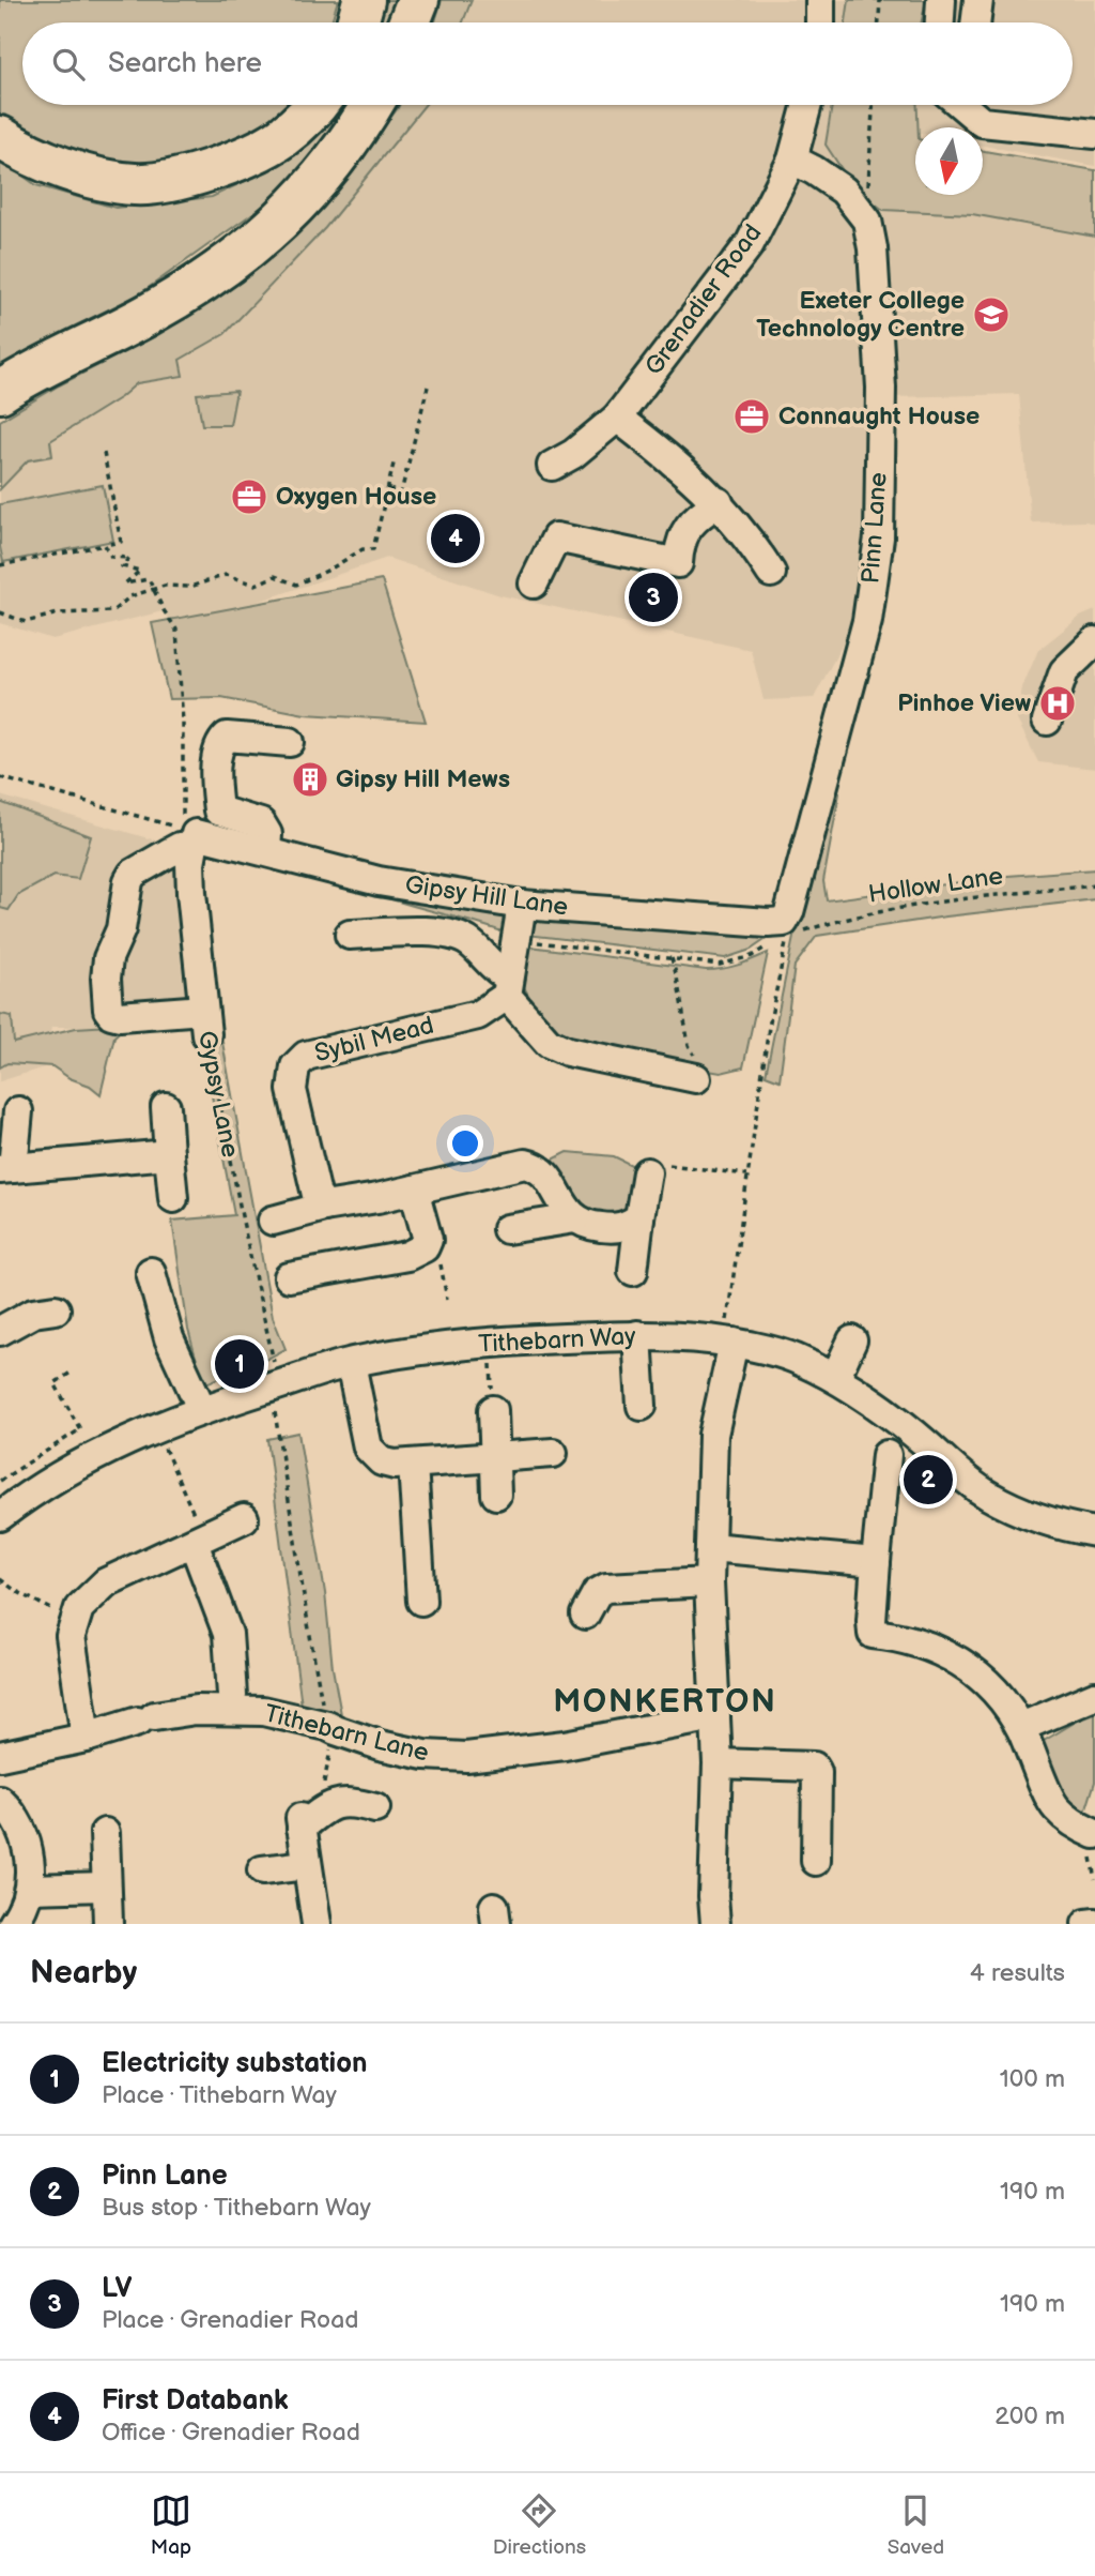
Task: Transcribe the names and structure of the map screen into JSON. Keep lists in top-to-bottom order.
{
  "streets": {
    "street": [
      "Grenadier Road",
      "Pinn Lane",
      "Gipsy Hill Lane",
      "Sybil Mead",
      "Gypsy Lane",
      "Tithebarn Way",
      "Tithebarn Lane"
    ],
    "path": ["Hollow Lane"]
  },
  "crossings": [
    ["Grenadier Road", "Pinn Lane"],
    ["Pinn Lane", "Hollow Lane"],
    ["Pinn Lane", "Gipsy Hill Lane"],
    ["Hollow Lane", "Gipsy Hill Lane"],
    ["Gipsy Hill Lane", "Gypsy Lane"]
  ],
  "districts": ["MONKERTON"],
  "places": {
    "school or university": ["Exeter College Technology Centre"],
    "office": ["Connaught House", "Oxygen House"],
    "hospital": ["Pinhoe View"],
    "building": ["Gipsy Hill Mews"]
  },
  "north": "bottom",
  "page": {
    "search": "Search here",
    "pins": [
      "4",
      "3",
      "1",
      "2"
    ],
    "heading": ["Nearby", "4 results"],
    "list": [
      {
        "mark": "1",
        "name": "Electricity substation",
        "note": "Place · Tithebarn Way",
        "value": "100 m"
      },
      {
        "mark": "2",
        "name": "Pinn Lane",
        "note": "Bus stop · Tithebarn Way",
        "value": "190 m"
      },
      {
        "mark": "3",
        "name": "LV",
        "note": "Place · Grenadier Road",
        "value": "190 m"
      },
      {
        "mark": "4",
        "name": "First Databank",
        "note": "Office · Grenadier Road",
        "value": "200 m"
      }
    ],
    "nav": ["Map", "Directions", "Saved"]
  }
}
